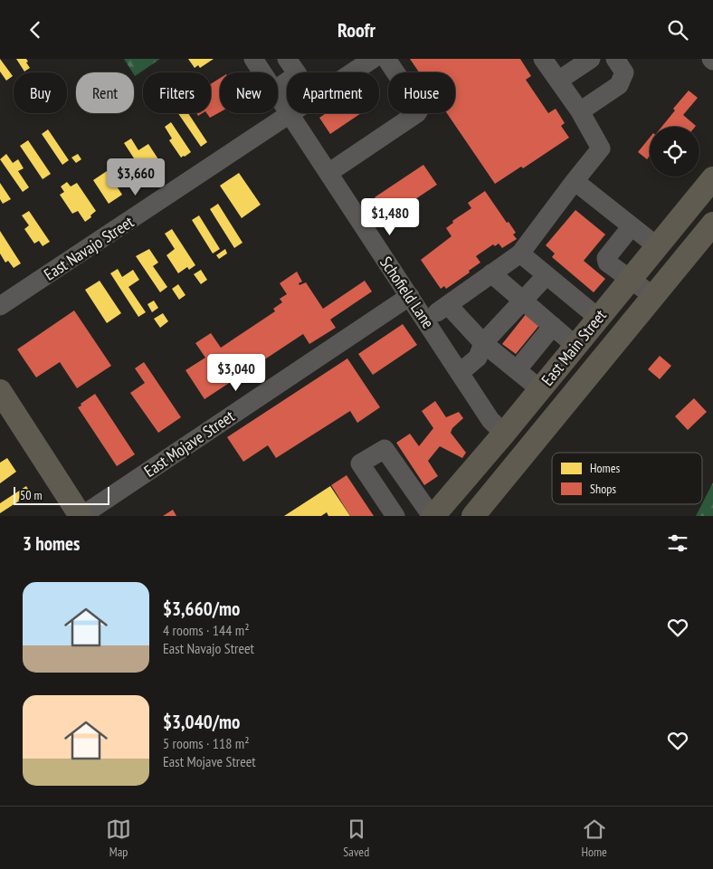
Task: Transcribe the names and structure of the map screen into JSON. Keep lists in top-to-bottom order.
{
  "streets": {
    "main road": ["East Main Street"],
    "street": ["East Navajo Street", "Schofield Lane", "East Mojave Street"]
  },
  "crossings": [
    ["East Navajo Street", "Schofield Lane"],
    ["Schofield Lane", "East Main Street"],
    ["Schofield Lane", "East Mojave Street"]
  ],
  "legend": ["Homes", "Shops"],
  "scale_bar": "50 m",
  "page": {
    "header": "Roofr",
    "chip": [
      "Buy",
      "Rent",
      "Filters",
      "New",
      "Apartment",
      "House"
    ],
    "price": ["$3,660", "$1,480", "$3,040"],
    "scale": "50 m",
    "heading": "3 homes",
    "list": [
      {
        "name": "$3,660/mo",
        "note": "4 rooms · 144 m² · East Navajo Street"
      },
      {
        "name": "$3,040/mo",
        "note": "5 rooms · 118 m² · East Mojave Street"
      }
    ],
    "tabs": ["Map", "Saved", "Home"]
  }
}
